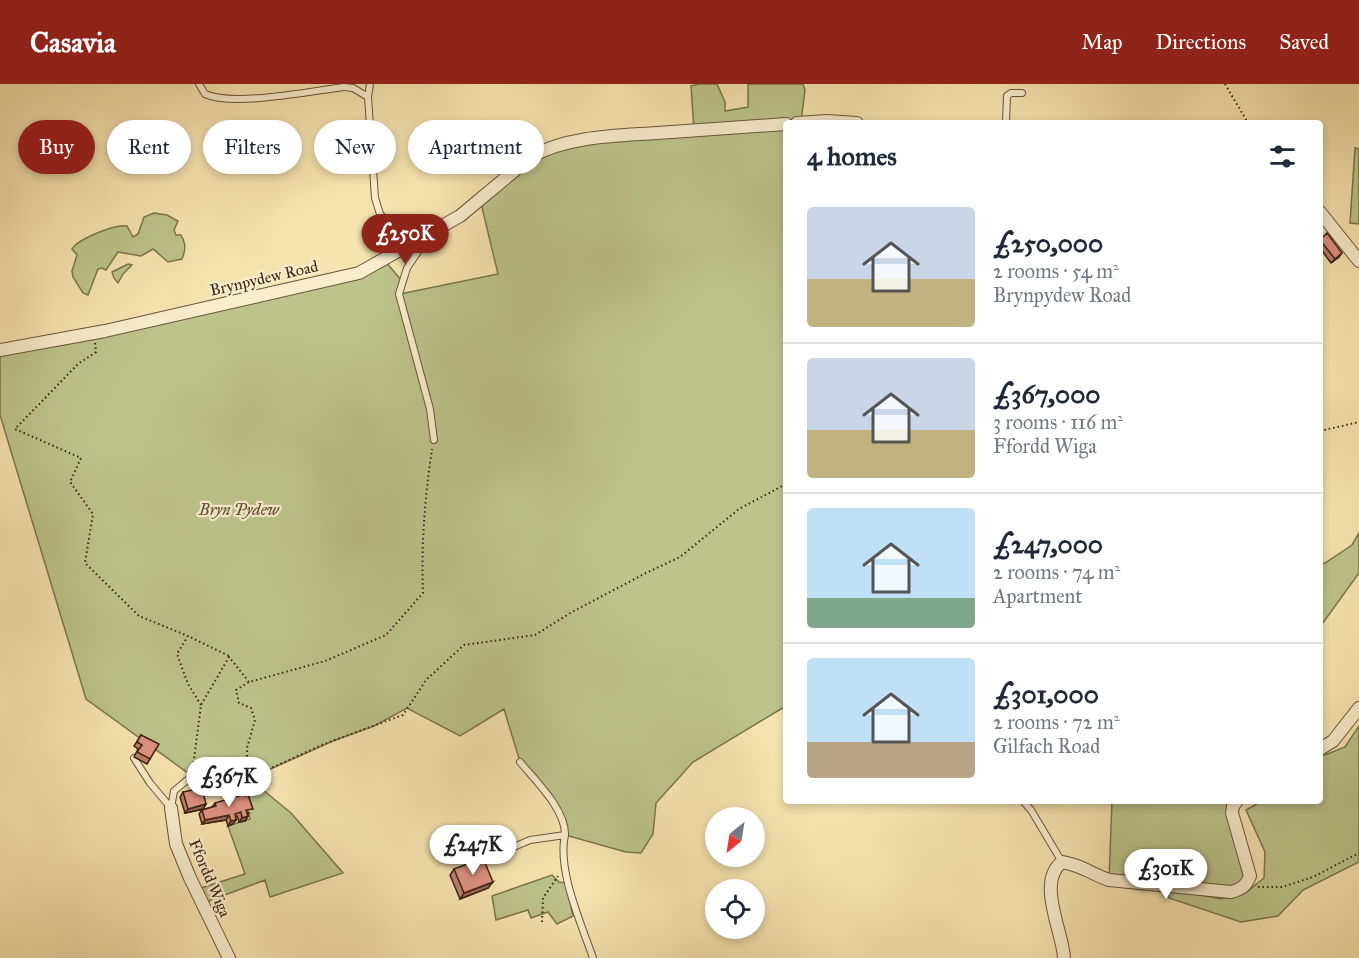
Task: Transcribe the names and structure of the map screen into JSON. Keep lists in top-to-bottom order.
{
  "streets": {
    "street": ["Brynpydew Road", "Ffordd Wiga"]
  },
  "parks": ["Bryn Pydew"],
  "north": "bottom left",
  "page": {
    "header": "Casavia",
    "nav": ["Map", "Directions", "Saved"],
    "chip": [
      "Buy",
      "Rent",
      "Filters",
      "New",
      "Apartment"
    ],
    "heading": "4 homes",
    "list": [
      {
        "name": "£250,000",
        "note": "2 rooms · 54 m² · Brynpydew Road"
      },
      {
        "name": "£367,000",
        "note": "3 rooms · 116 m² · Ffordd Wiga"
      },
      {
        "name": "£247,000",
        "note": "2 rooms · 74 m² · Apartment"
      },
      {
        "name": "£301,000",
        "note": "2 rooms · 72 m² · Gilfach Road"
      }
    ],
    "price": [
      "£250K",
      "£367K",
      "£247K",
      "£301K"
    ]
  }
}
